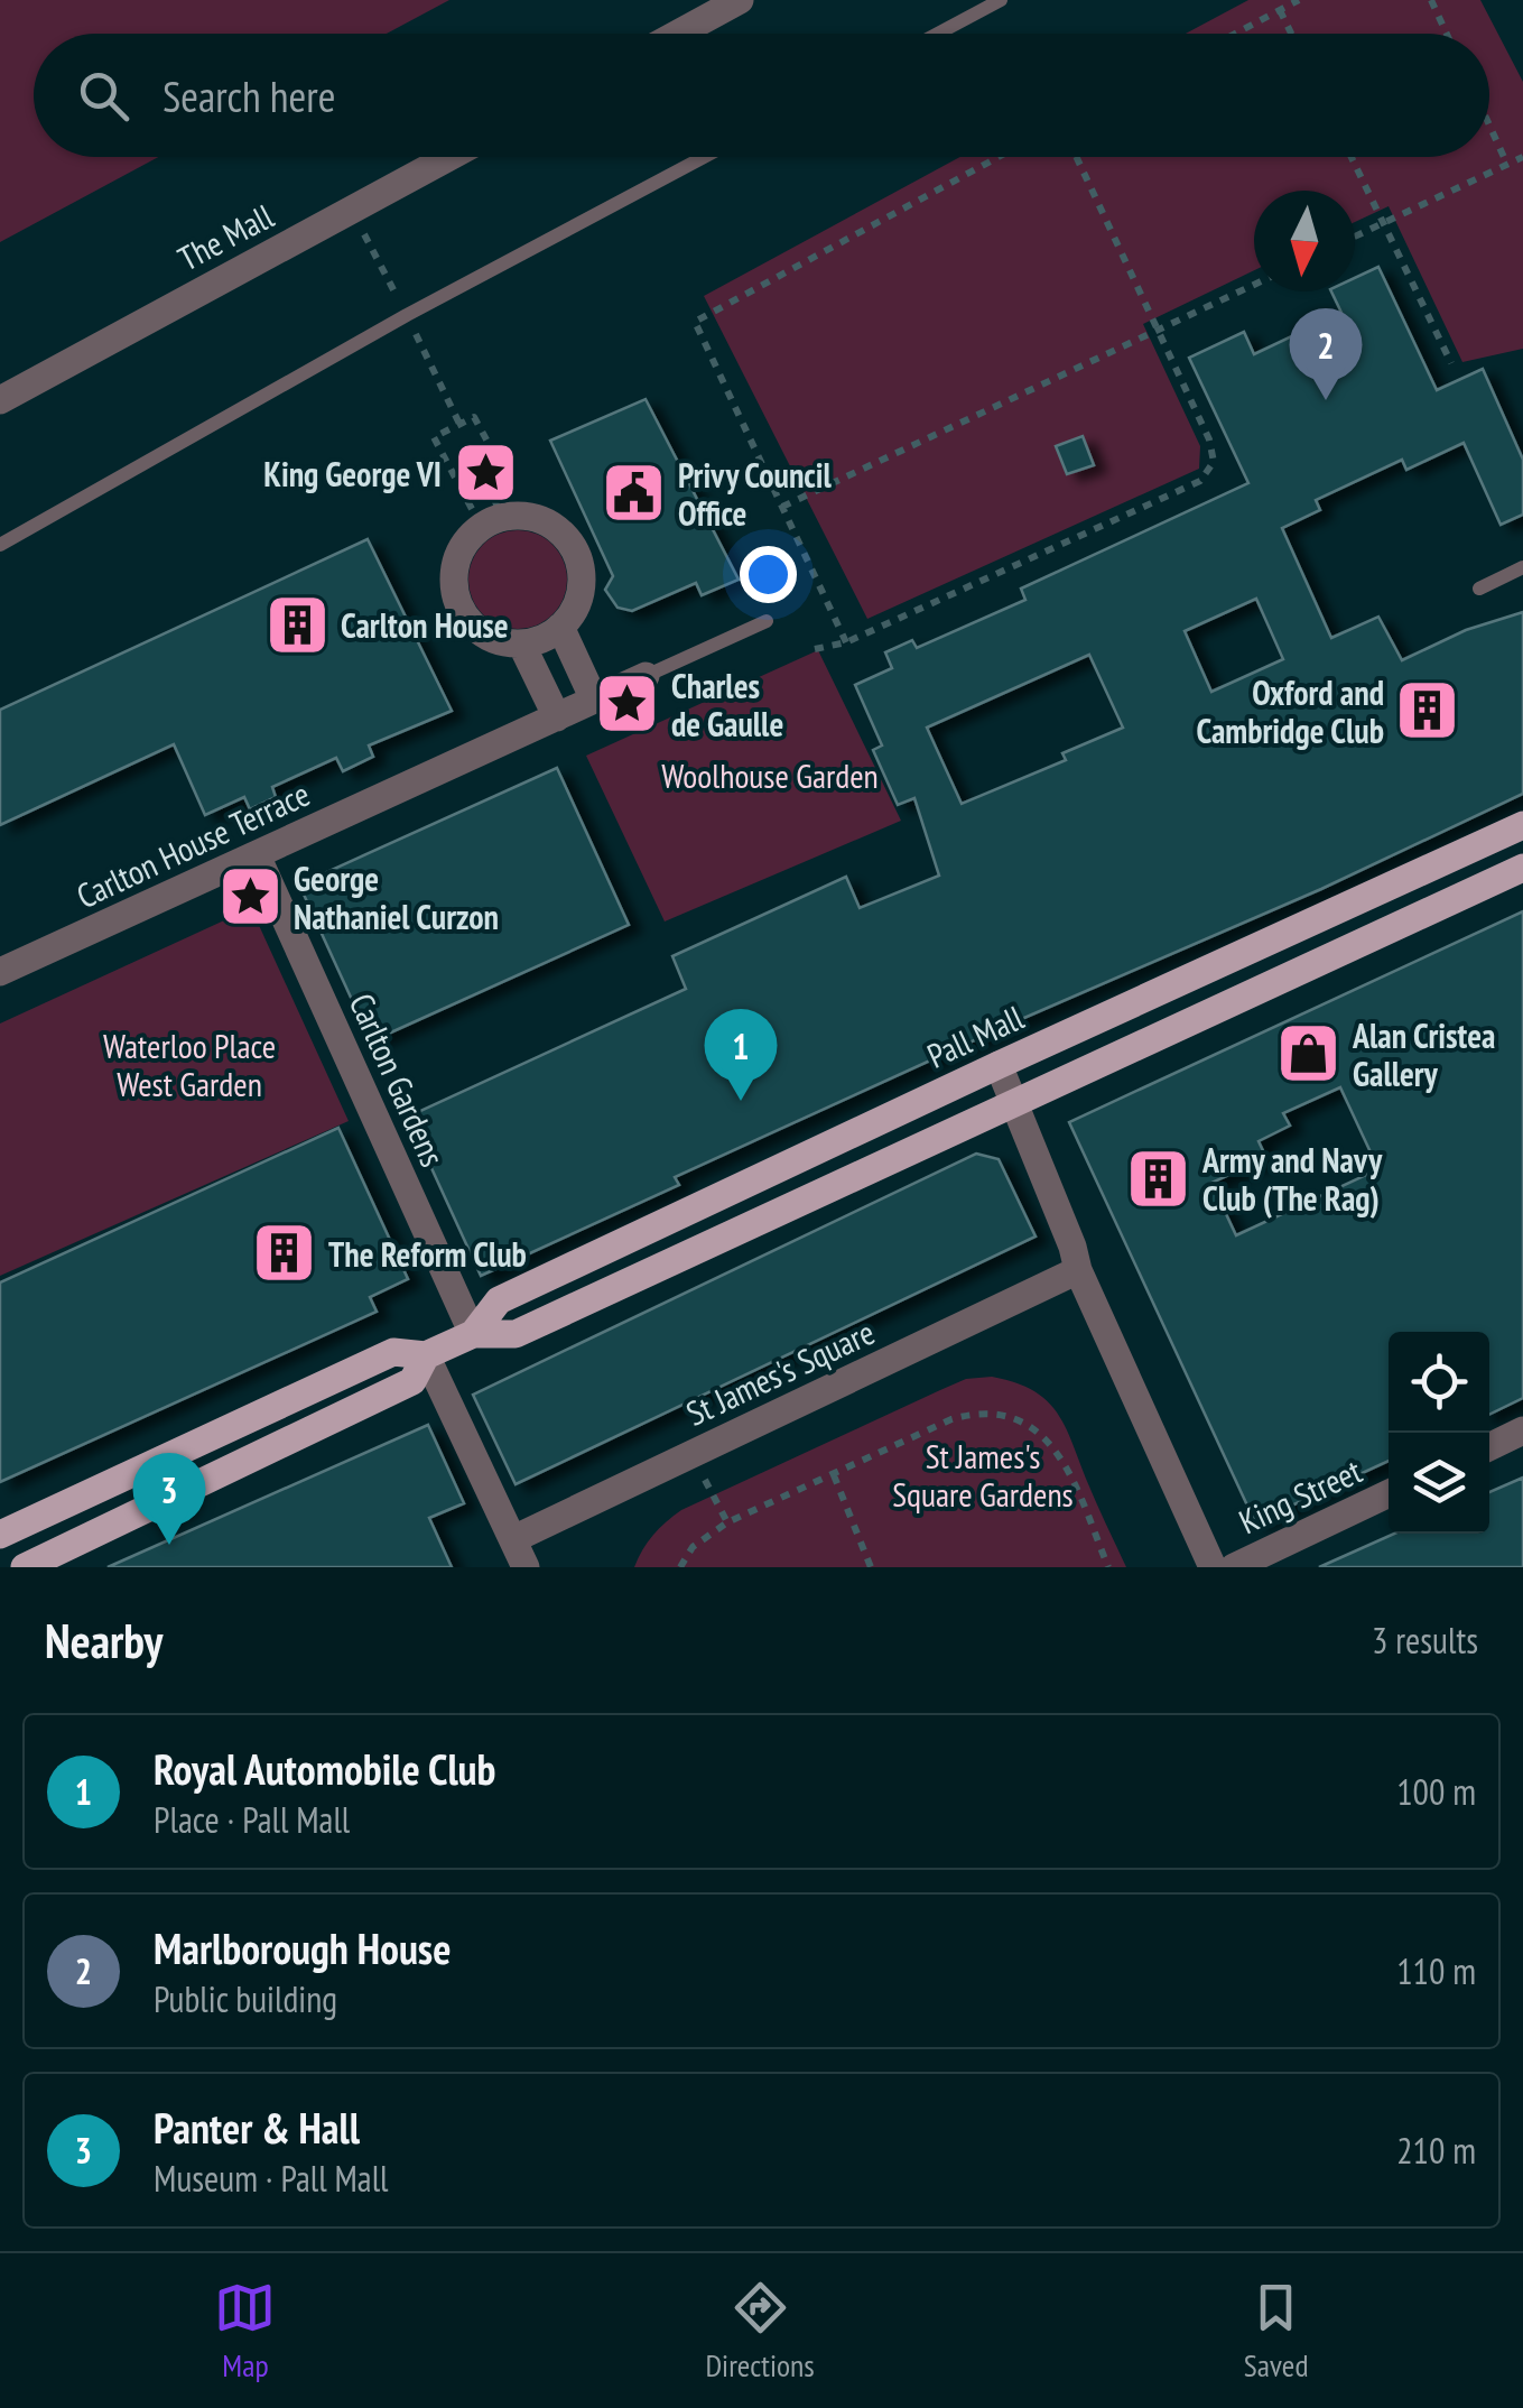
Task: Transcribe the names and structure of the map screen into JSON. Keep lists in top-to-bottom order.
{
  "streets": {
    "main road": ["Pall Mall"],
    "street": [
      "The Mall",
      "Carlton House Terrace",
      "Carlton Gardens",
      "St James's Square",
      "King Street"
    ]
  },
  "crossings": [
    ["Carlton House Terrace", "Carlton Gardens"],
    ["Pall Mall", "Carlton Gardens"]
  ],
  "parks": ["Woolhouse Garden", "Waterloo Place West Garden", "St James's Square Gardens"],
  "places": {
    "place": ["King George VI", "Charles de Gaulle", "George Nathaniel Curzon"],
    "public building": ["Privy Council Office"],
    "building": [
      "Carlton House",
      "Oxford and Cambridge Club",
      "Army and Navy Club (The Rag)",
      "The Reform Club"
    ],
    "shop": ["Alan Cristea Gallery"]
  },
  "north": "bottom",
  "page": {
    "search": "Search here",
    "pins": ["2", "1", "3"],
    "heading": ["Nearby", "3 results"],
    "list": [
      {
        "mark": "1",
        "name": "Royal Automobile Club",
        "note": "Place · Pall Mall",
        "value": "100 m"
      },
      {
        "mark": "2",
        "name": "Marlborough House",
        "note": "Public building",
        "value": "110 m"
      },
      {
        "mark": "3",
        "name": "Panter & Hall",
        "note": "Museum · Pall Mall",
        "value": "210 m"
      }
    ],
    "nav": ["Map", "Directions", "Saved"]
  }
}
